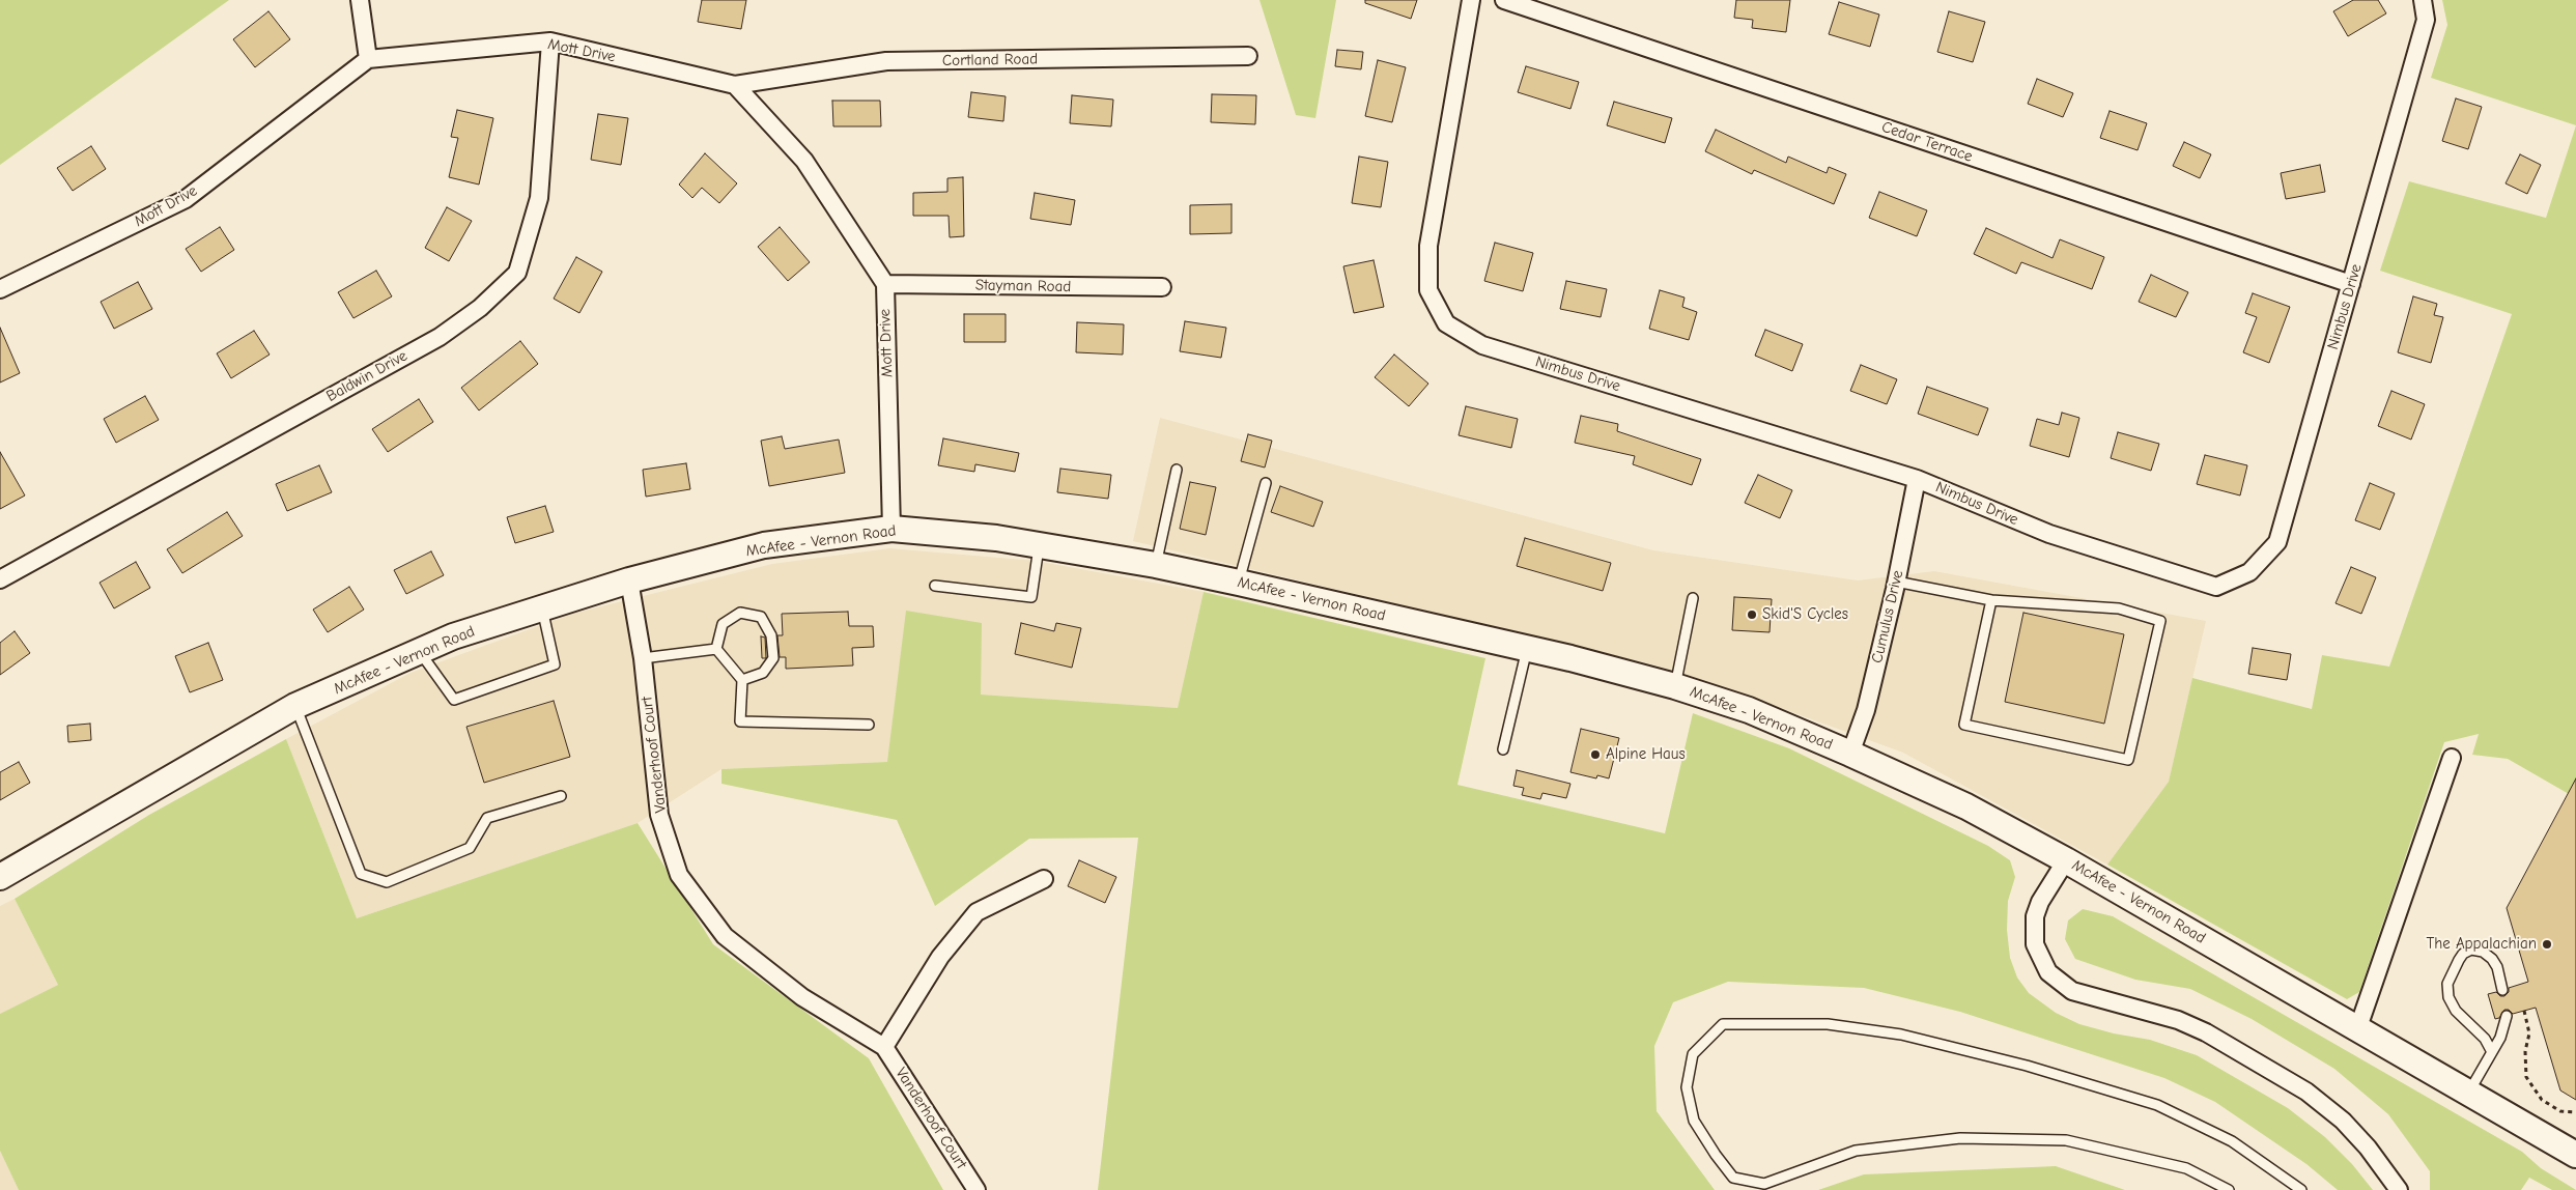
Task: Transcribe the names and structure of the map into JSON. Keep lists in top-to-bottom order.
{
  "streets": {
    "main road": ["McAfee - Vernon Road"],
    "street": [
      "Mott Drive",
      "Cortland Road",
      "Cedar Terrace",
      "Stayman Road",
      "Nimbus Drive",
      "Baldwin Drive",
      "Cumulus Drive",
      "Vanderhoof Court"
    ]
  },
  "crossings": [
    ["Mott Drive", "Cortland Road"],
    ["Mott Drive", "Stayman Road"],
    ["Mott Drive", "Baldwin Drive"],
    ["Mott Drive", "McAfee - Vernon Road"],
    ["Cedar Terrace", "Nimbus Drive"],
    ["Nimbus Drive", "Cumulus Drive"],
    ["McAfee - Vernon Road", "Cumulus Drive"],
    ["McAfee - Vernon Road", "Vanderhoof Court"]
  ],
  "places": ["Skid'S Cycles", "Alpine Haus", "The Appalachian"]
}
